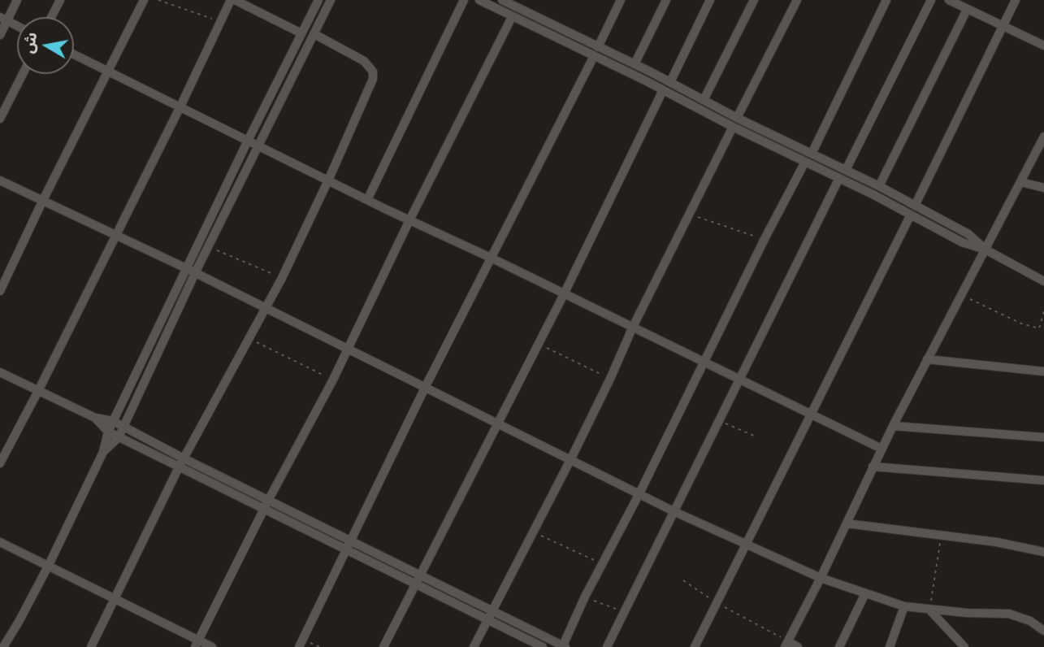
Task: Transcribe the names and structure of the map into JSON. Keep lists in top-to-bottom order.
{
  "north": "left"
}
